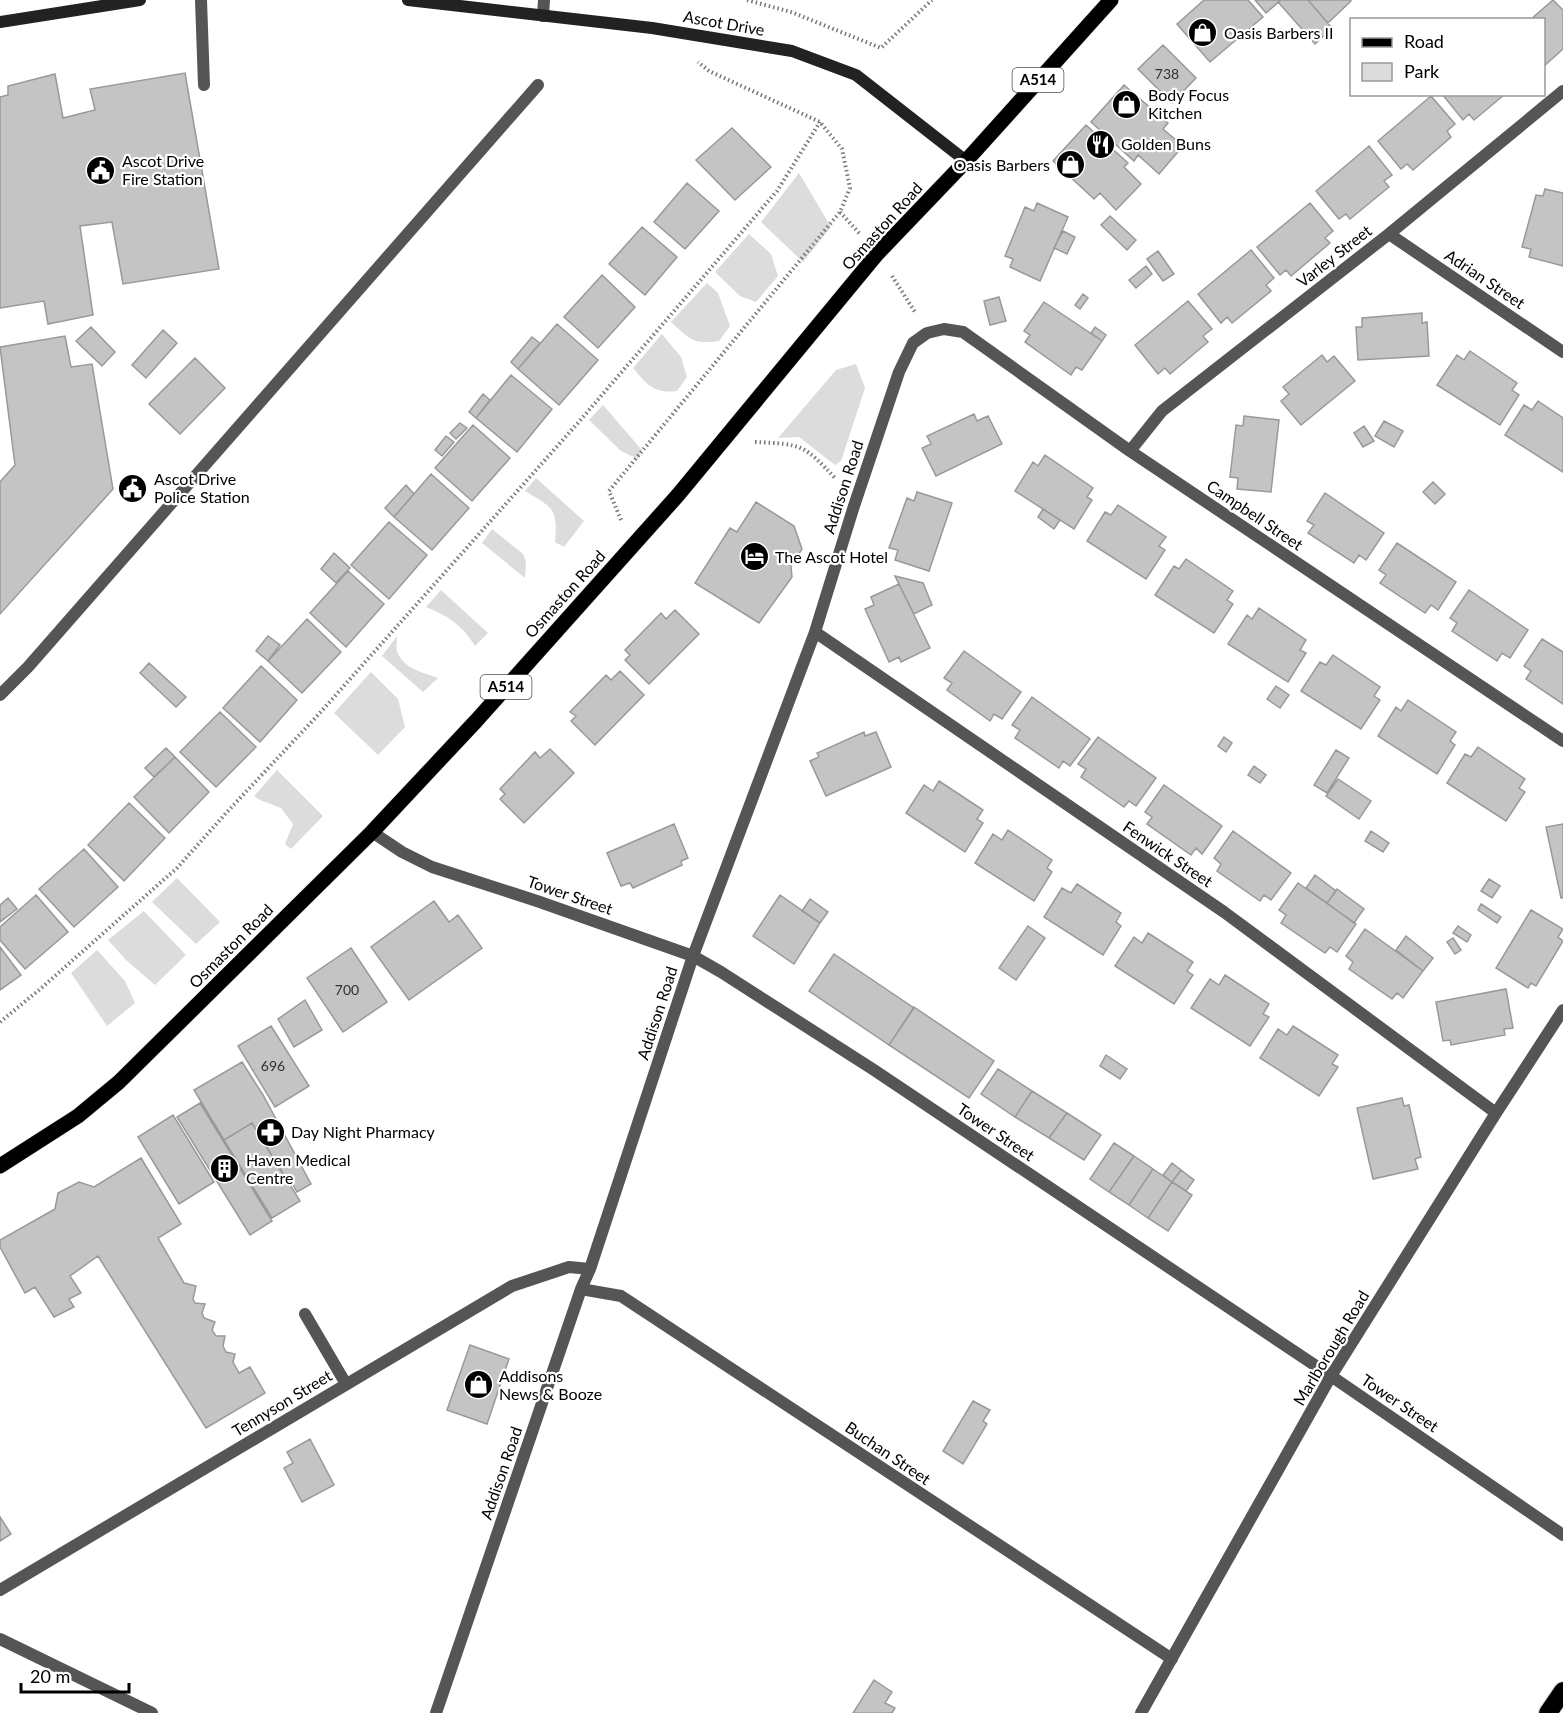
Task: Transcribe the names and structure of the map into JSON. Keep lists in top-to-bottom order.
{
  "streets": {
    "main road": ["A514", "Osmaston Road"],
    "street": [
      "Ascot Drive",
      "Varley Street",
      "Adrian Street",
      "Addison Road",
      "Campbell Street",
      "Fenwick Street",
      "Tower Street",
      "Marlborough Road",
      "Tennyson Street",
      "Buchan Street"
    ]
  },
  "crossings": [
    ["Ascot Drive", "Osmaston Road"],
    ["Osmaston Road", "Tower Street"],
    ["Varley Street", "Adrian Street"],
    ["Varley Street", "Campbell Street"],
    ["Addison Road", "Campbell Street"],
    ["Addison Road", "Fenwick Street"],
    ["Addison Road", "Tower Street"],
    ["Addison Road", "Tennyson Street"],
    ["Addison Road", "Buchan Street"],
    ["Fenwick Street", "Marlborough Road"],
    ["Tower Street", "Marlborough Road"],
    ["Marlborough Road", "Buchan Street"]
  ],
  "places": {
    "shop": [
      "Oasis Barbers II",
      "Body Focus Kitchen",
      "Oasis Barbers",
      "Addisons News & Booze"
    ],
    "restaurant": ["Golden Buns"],
    "public building": ["Ascot Drive Fire Station", "Ascot Drive Police Station"],
    "hotel": ["The Ascot Hotel"],
    "pharmacy": ["Day Night Pharmacy"],
    "building": ["Haven Medical Centre"]
  },
  "house_numbers": ["738", "700", "696"],
  "legend": ["Road", "Park"],
  "scale_bar": "20 m"
}
